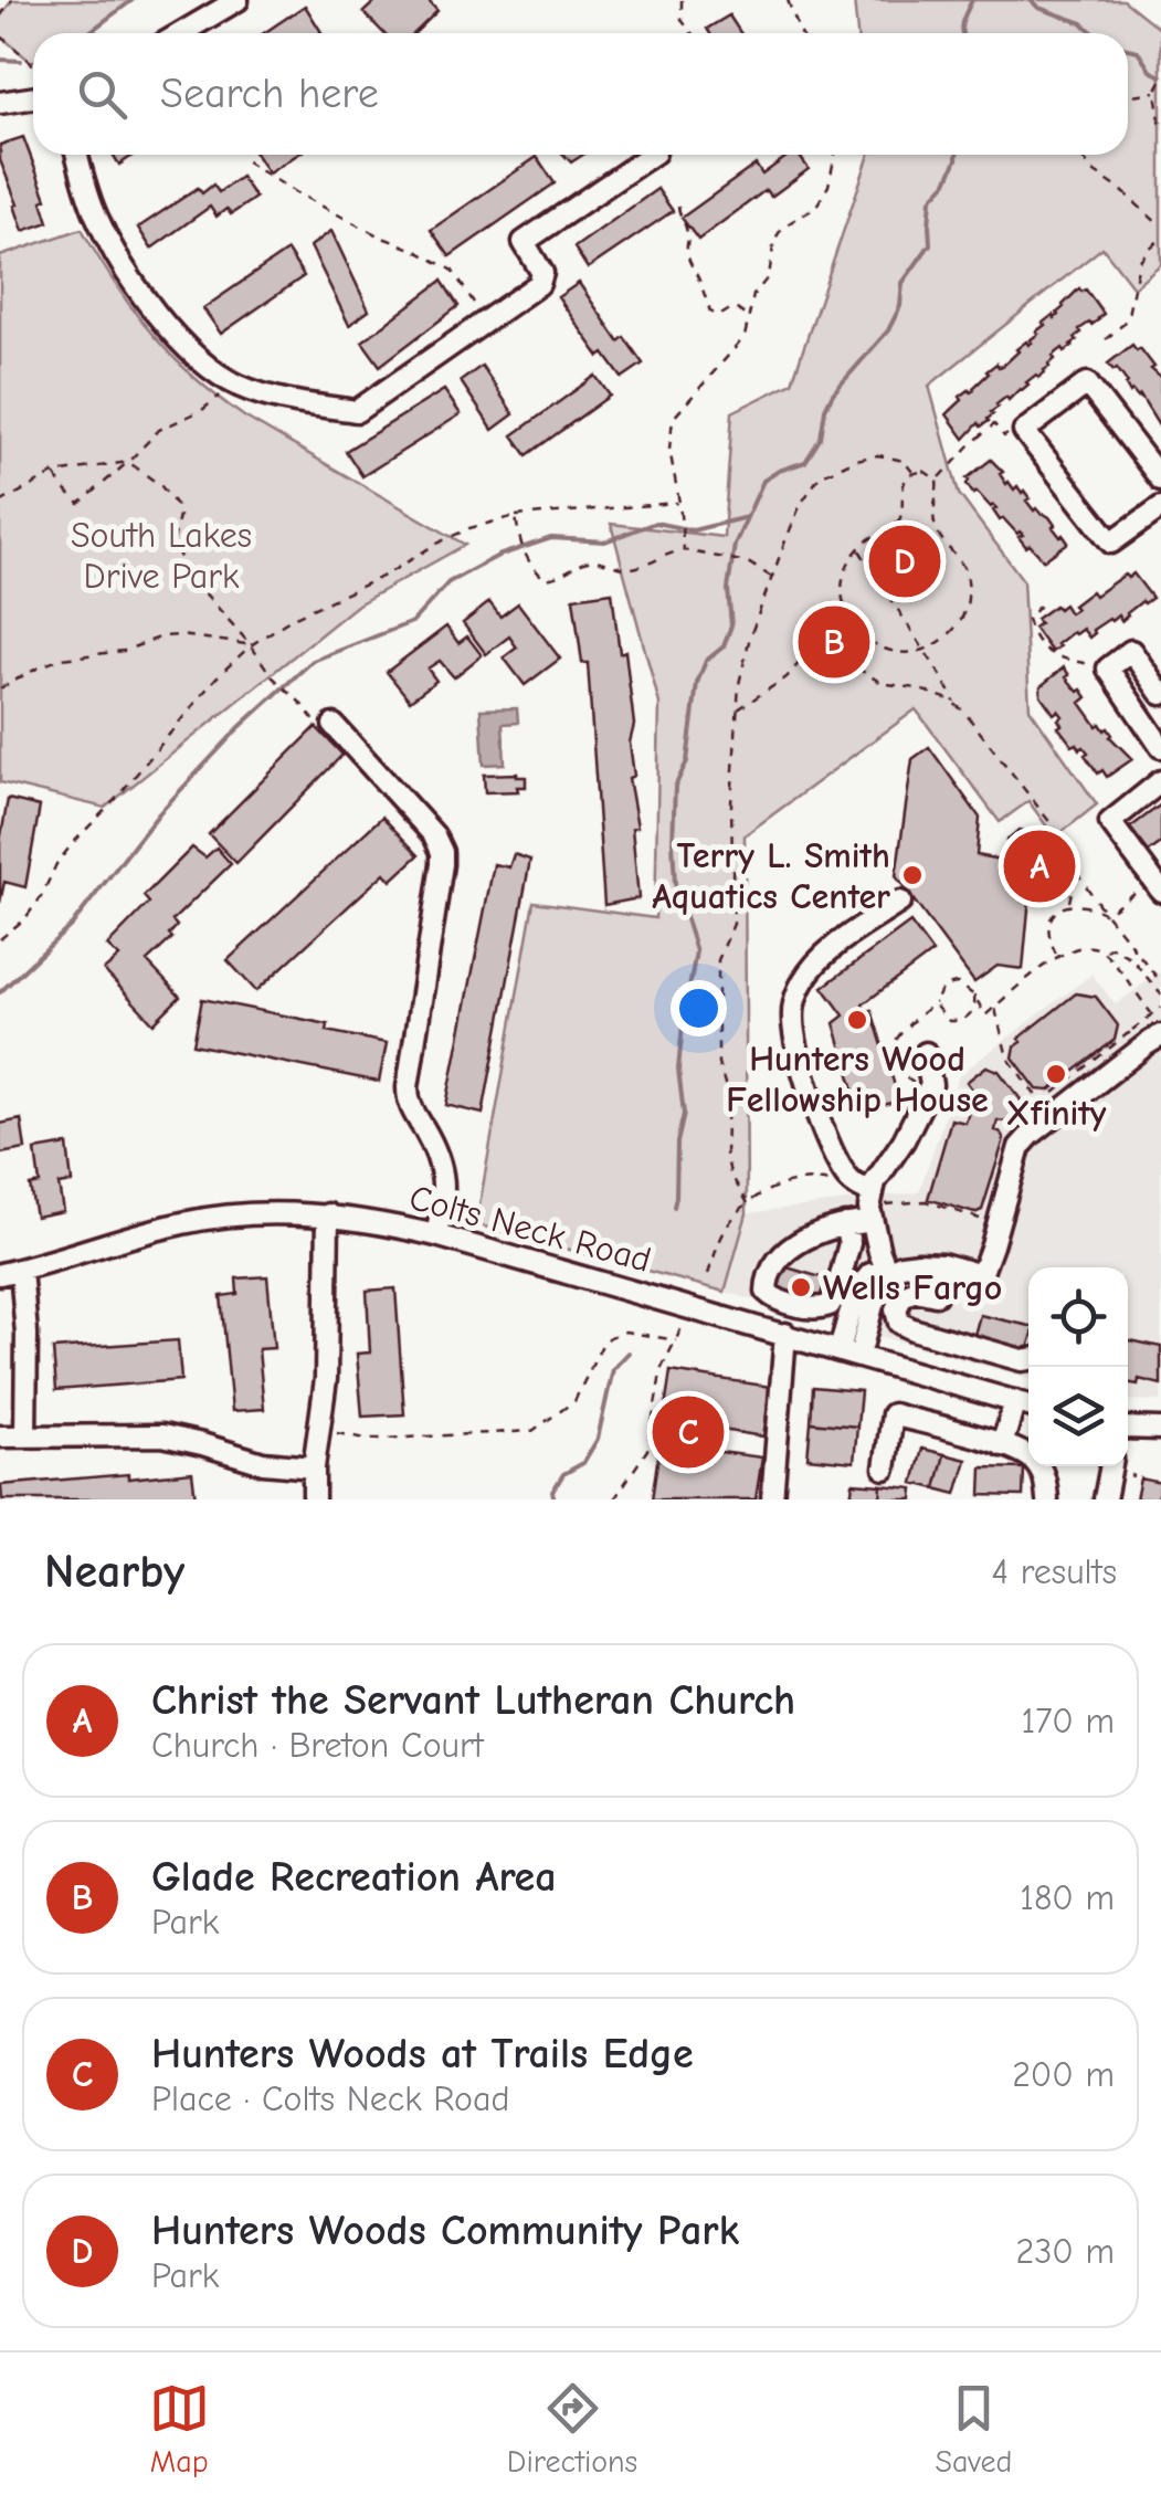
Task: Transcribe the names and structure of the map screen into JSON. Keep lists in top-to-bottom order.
{
  "streets": {
    "street": ["Colts Neck Road"]
  },
  "parks": ["South Lakes Drive Park"],
  "places": [
    "Terry L. Smith Aquatics Center",
    "Hunters Wood Fellowship House",
    "Xfinity",
    "Wells Fargo"
  ],
  "page": {
    "search": "Search here",
    "pins": [
      "D",
      "B",
      "A",
      "C"
    ],
    "heading": ["Nearby", "4 results"],
    "list": [
      {
        "mark": "A",
        "name": "Christ the Servant Lutheran Church",
        "note": "Church · Breton Court",
        "value": "170 m"
      },
      {
        "mark": "B",
        "name": "Glade Recreation Area",
        "note": "Park",
        "value": "180 m"
      },
      {
        "mark": "C",
        "name": "Hunters Woods at Trails Edge",
        "note": "Place · Colts Neck Road",
        "value": "200 m"
      },
      {
        "mark": "D",
        "name": "Hunters Woods Community Park",
        "note": "Park",
        "value": "230 m"
      }
    ],
    "nav": ["Map", "Directions", "Saved"]
  }
}
